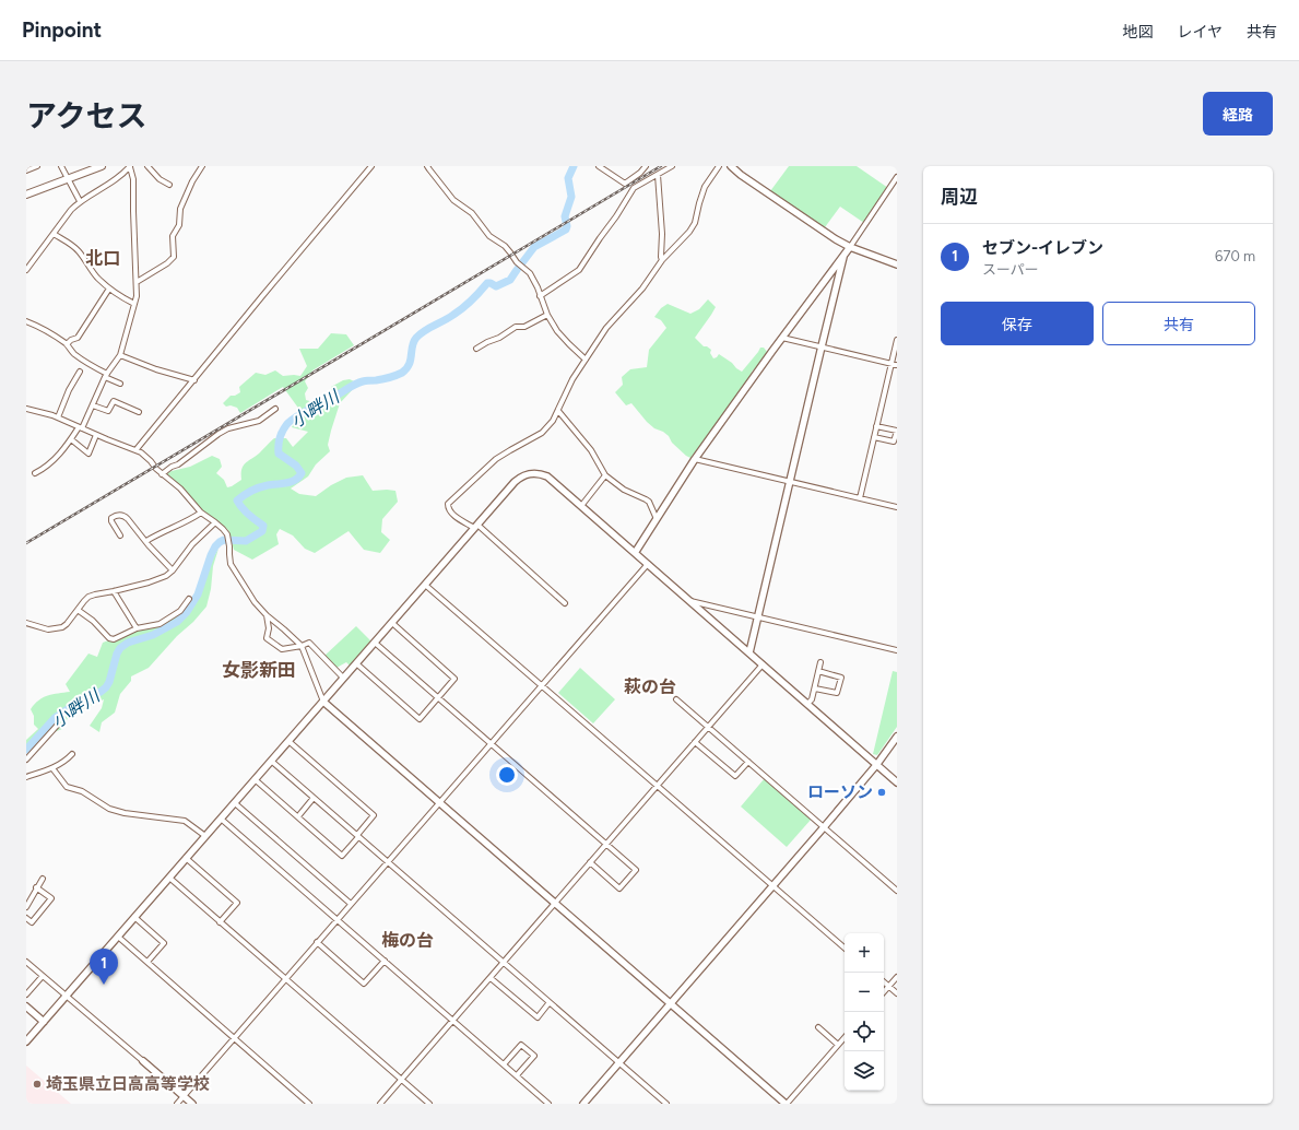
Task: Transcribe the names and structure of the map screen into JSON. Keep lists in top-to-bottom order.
{
  "districts": [
    "北口",
    "女影新田",
    "萩の台",
    "梅の台"
  ],
  "water": ["小畔川"],
  "places": ["ローソン", "埼玉県立日高高等学校"],
  "page": {
    "header": "Pinpoint",
    "nav": ["地図", "レイヤ", "共有"],
    "title": "アクセス",
    "buttons": [
      "経路",
      ["保存", "共有"]
    ],
    "heading": "周辺",
    "list": [
      {
        "mark": "1",
        "name": "セブン-イレブン",
        "note": "スーパー",
        "value": "670 m"
      }
    ],
    "map_buttons": ["+", "−"],
    "pins": "1"
  }
}
